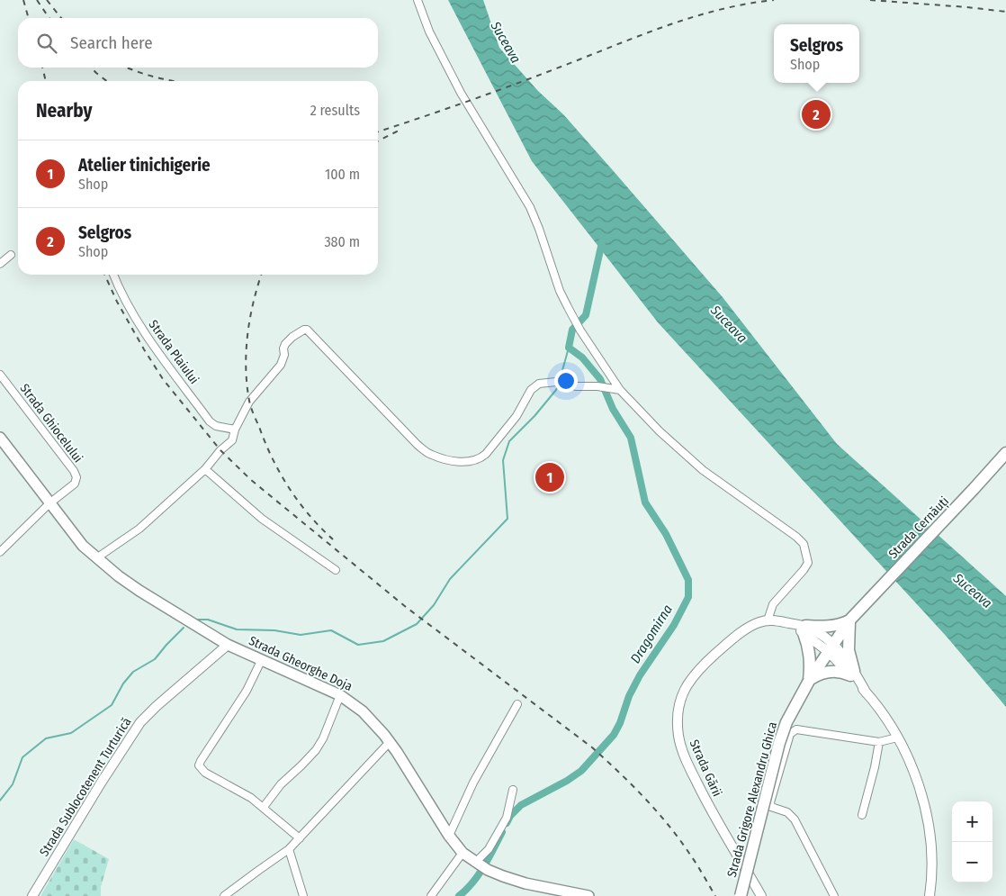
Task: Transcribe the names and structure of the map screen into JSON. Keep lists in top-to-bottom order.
{
  "streets": {
    "main road": ["Strada Cernăuți", "Strada Gheorghe Doja", "Strada Grigore Alexandru Ghica"],
    "street": [
      "Strada Plaiului",
      "Strada Ghiocelului",
      "Strada Gării",
      "Strada Sublocotenent Turturică"
    ]
  },
  "crossings": [
    ["Strada Ghiocelului", "Strada Gheorghe Doja"],
    ["Strada Cernăuți", "Strada Grigore Alexandru Ghica"],
    ["Strada Gheorghe Doja", "Strada Sublocotenent Turturică"],
    ["Strada Gării", "Strada Grigore Alexandru Ghica"]
  ],
  "water": ["Suceava", "Dragomirna"],
  "page": {
    "search": "Search here",
    "popup": ["Selgros", "Shop"],
    "heading": ["Nearby", "2 results"],
    "pins": ["2", "1"],
    "list": [
      {
        "mark": "1",
        "name": "Atelier tinichigerie",
        "note": "Shop",
        "value": "100 m"
      },
      {
        "mark": "2",
        "name": "Selgros",
        "note": "Shop",
        "value": "380 m"
      }
    ],
    "map_buttons": ["+", "−"]
  }
}
